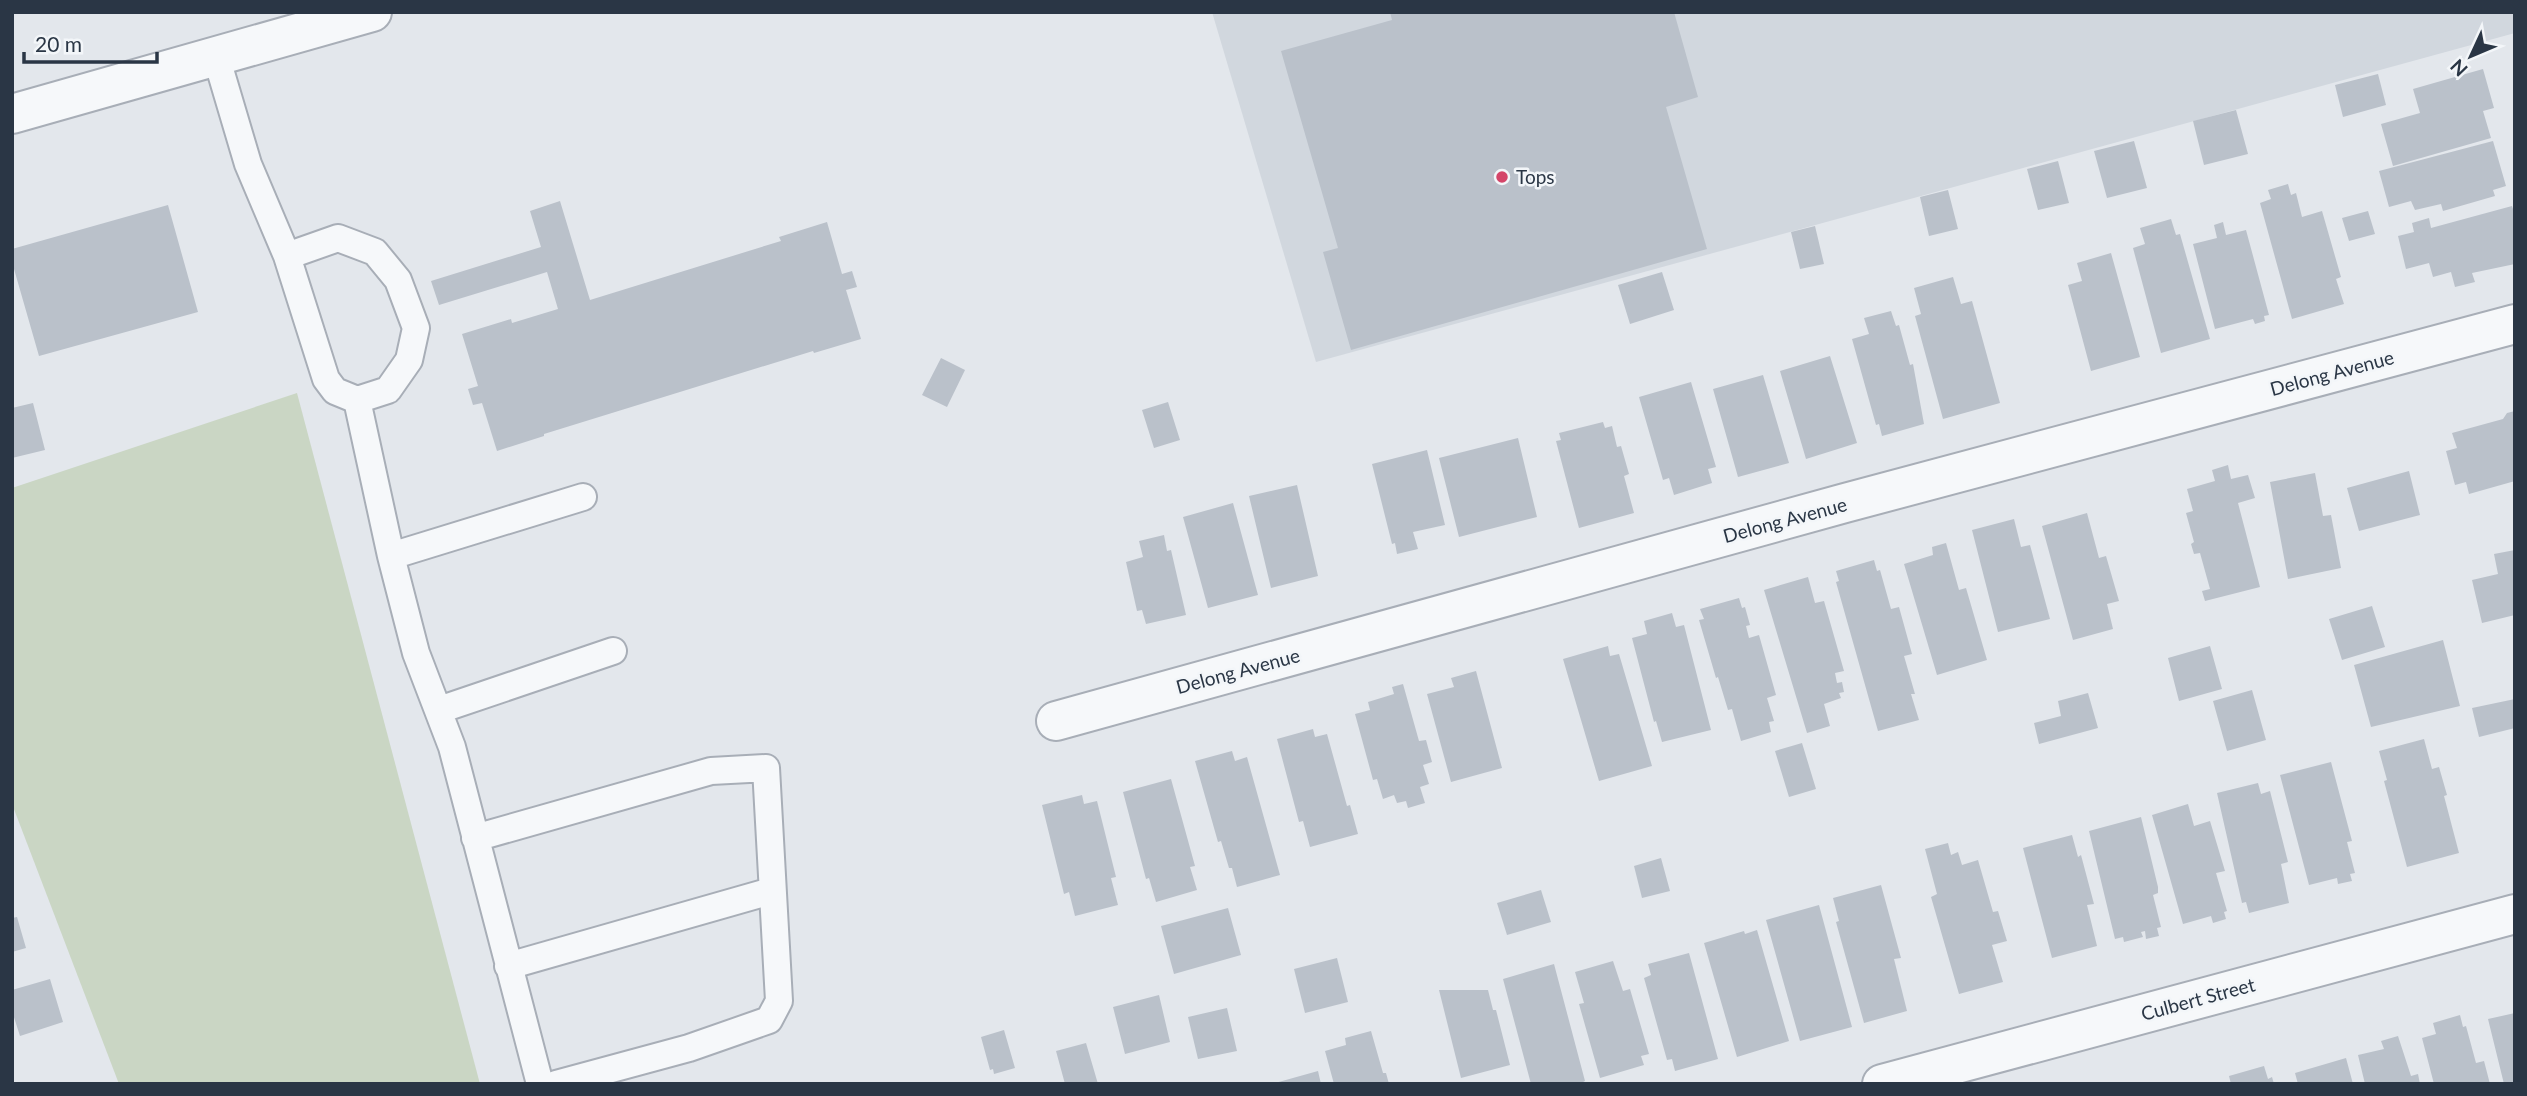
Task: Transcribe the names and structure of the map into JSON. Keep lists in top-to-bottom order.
{
  "streets": {
    "street": ["Delong Avenue", "Culbert Street"]
  },
  "places": ["Tops"],
  "scale_bar": "20 m",
  "north": "bottom left"
}
